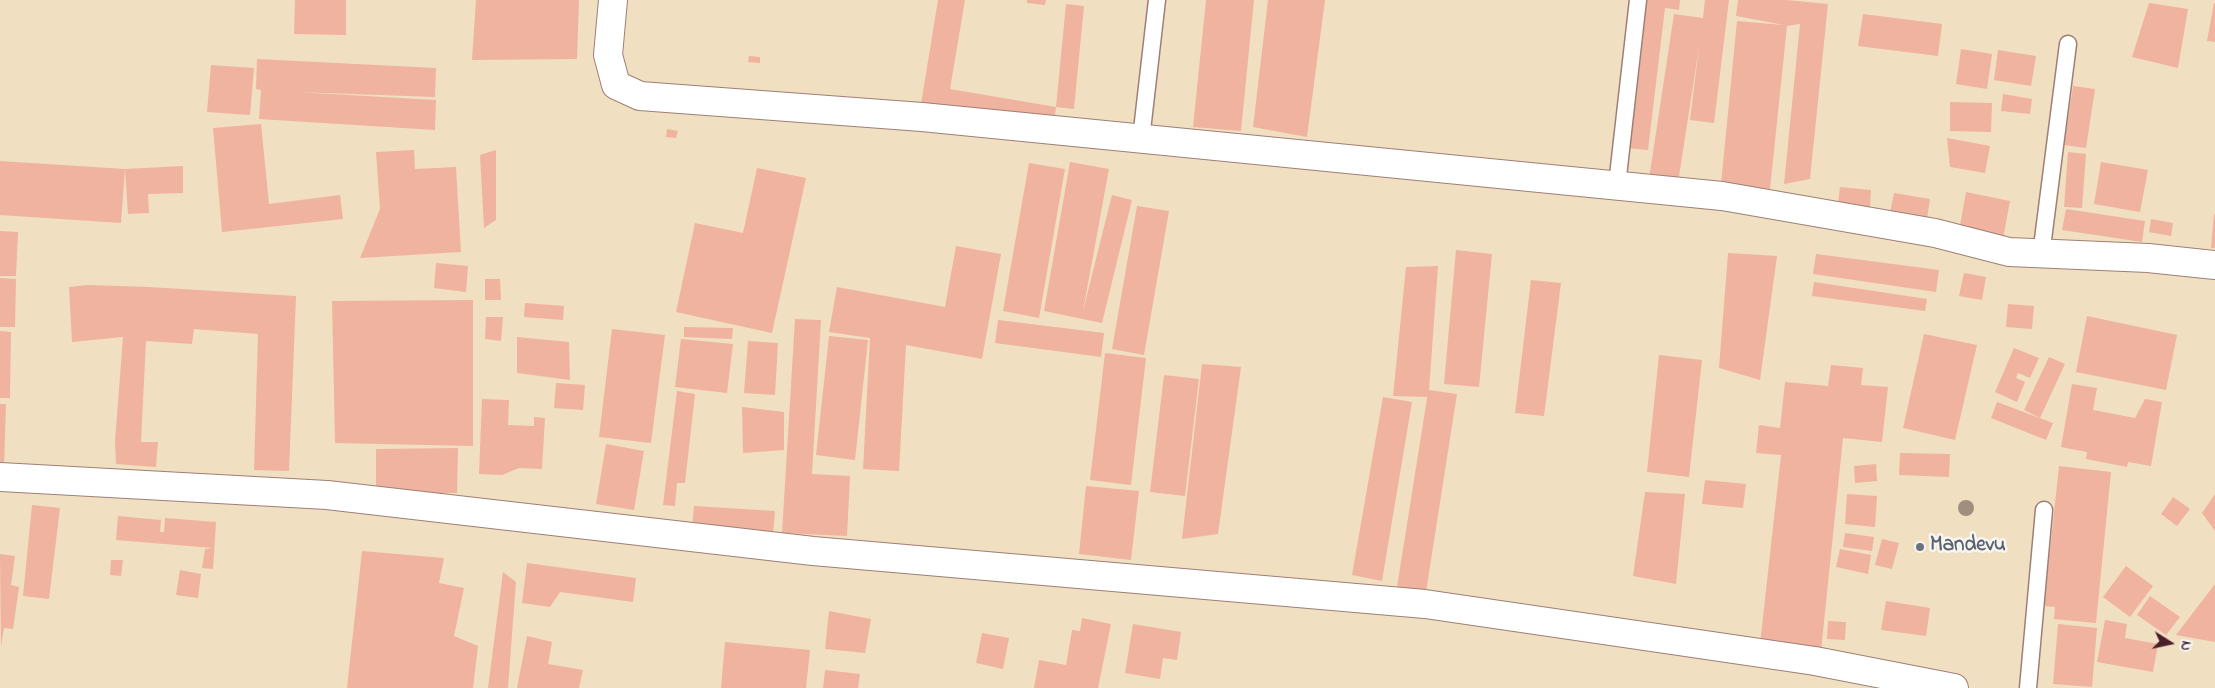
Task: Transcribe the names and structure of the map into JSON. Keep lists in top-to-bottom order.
{
  "places": ["Mandevu"],
  "north": "right"
}
